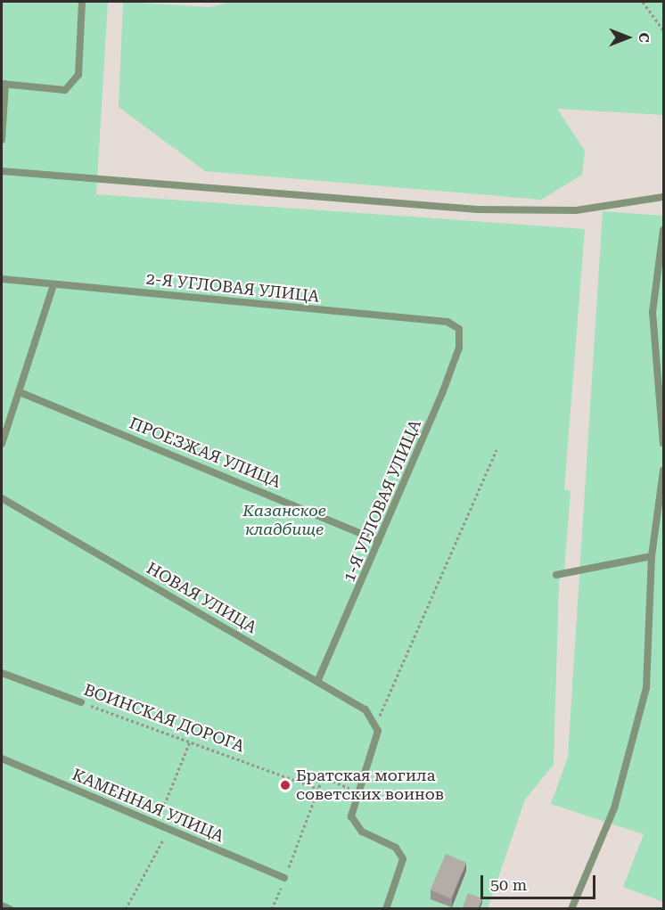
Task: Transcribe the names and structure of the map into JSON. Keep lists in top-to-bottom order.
{
  "streets": {
    "lane": [
      "2-Я УГЛОВАЯ УЛИЦА",
      "ПРОЕЗЖАЯ УЛИЦА",
      "1-Я УГЛОВАЯ УЛИЦА",
      "НОВАЯ УЛИЦА",
      "ВОИНСКАЯ ДОРОГА",
      "КАМЕННАЯ УЛИЦА"
    ]
  },
  "crossings": [
    ["2-Я УГЛОВАЯ УЛИЦА", "1-Я УГЛОВАЯ УЛИЦА"],
    ["ПРОЕЗЖАЯ УЛИЦА", "1-Я УГЛОВАЯ УЛИЦА"],
    ["1-Я УГЛОВАЯ УЛИЦА", "НОВАЯ УЛИЦА"]
  ],
  "parks": ["Казанское кладбище"],
  "places": ["Братская могила советских воинов"],
  "scale_bar": "50 m",
  "north": "right"
}
